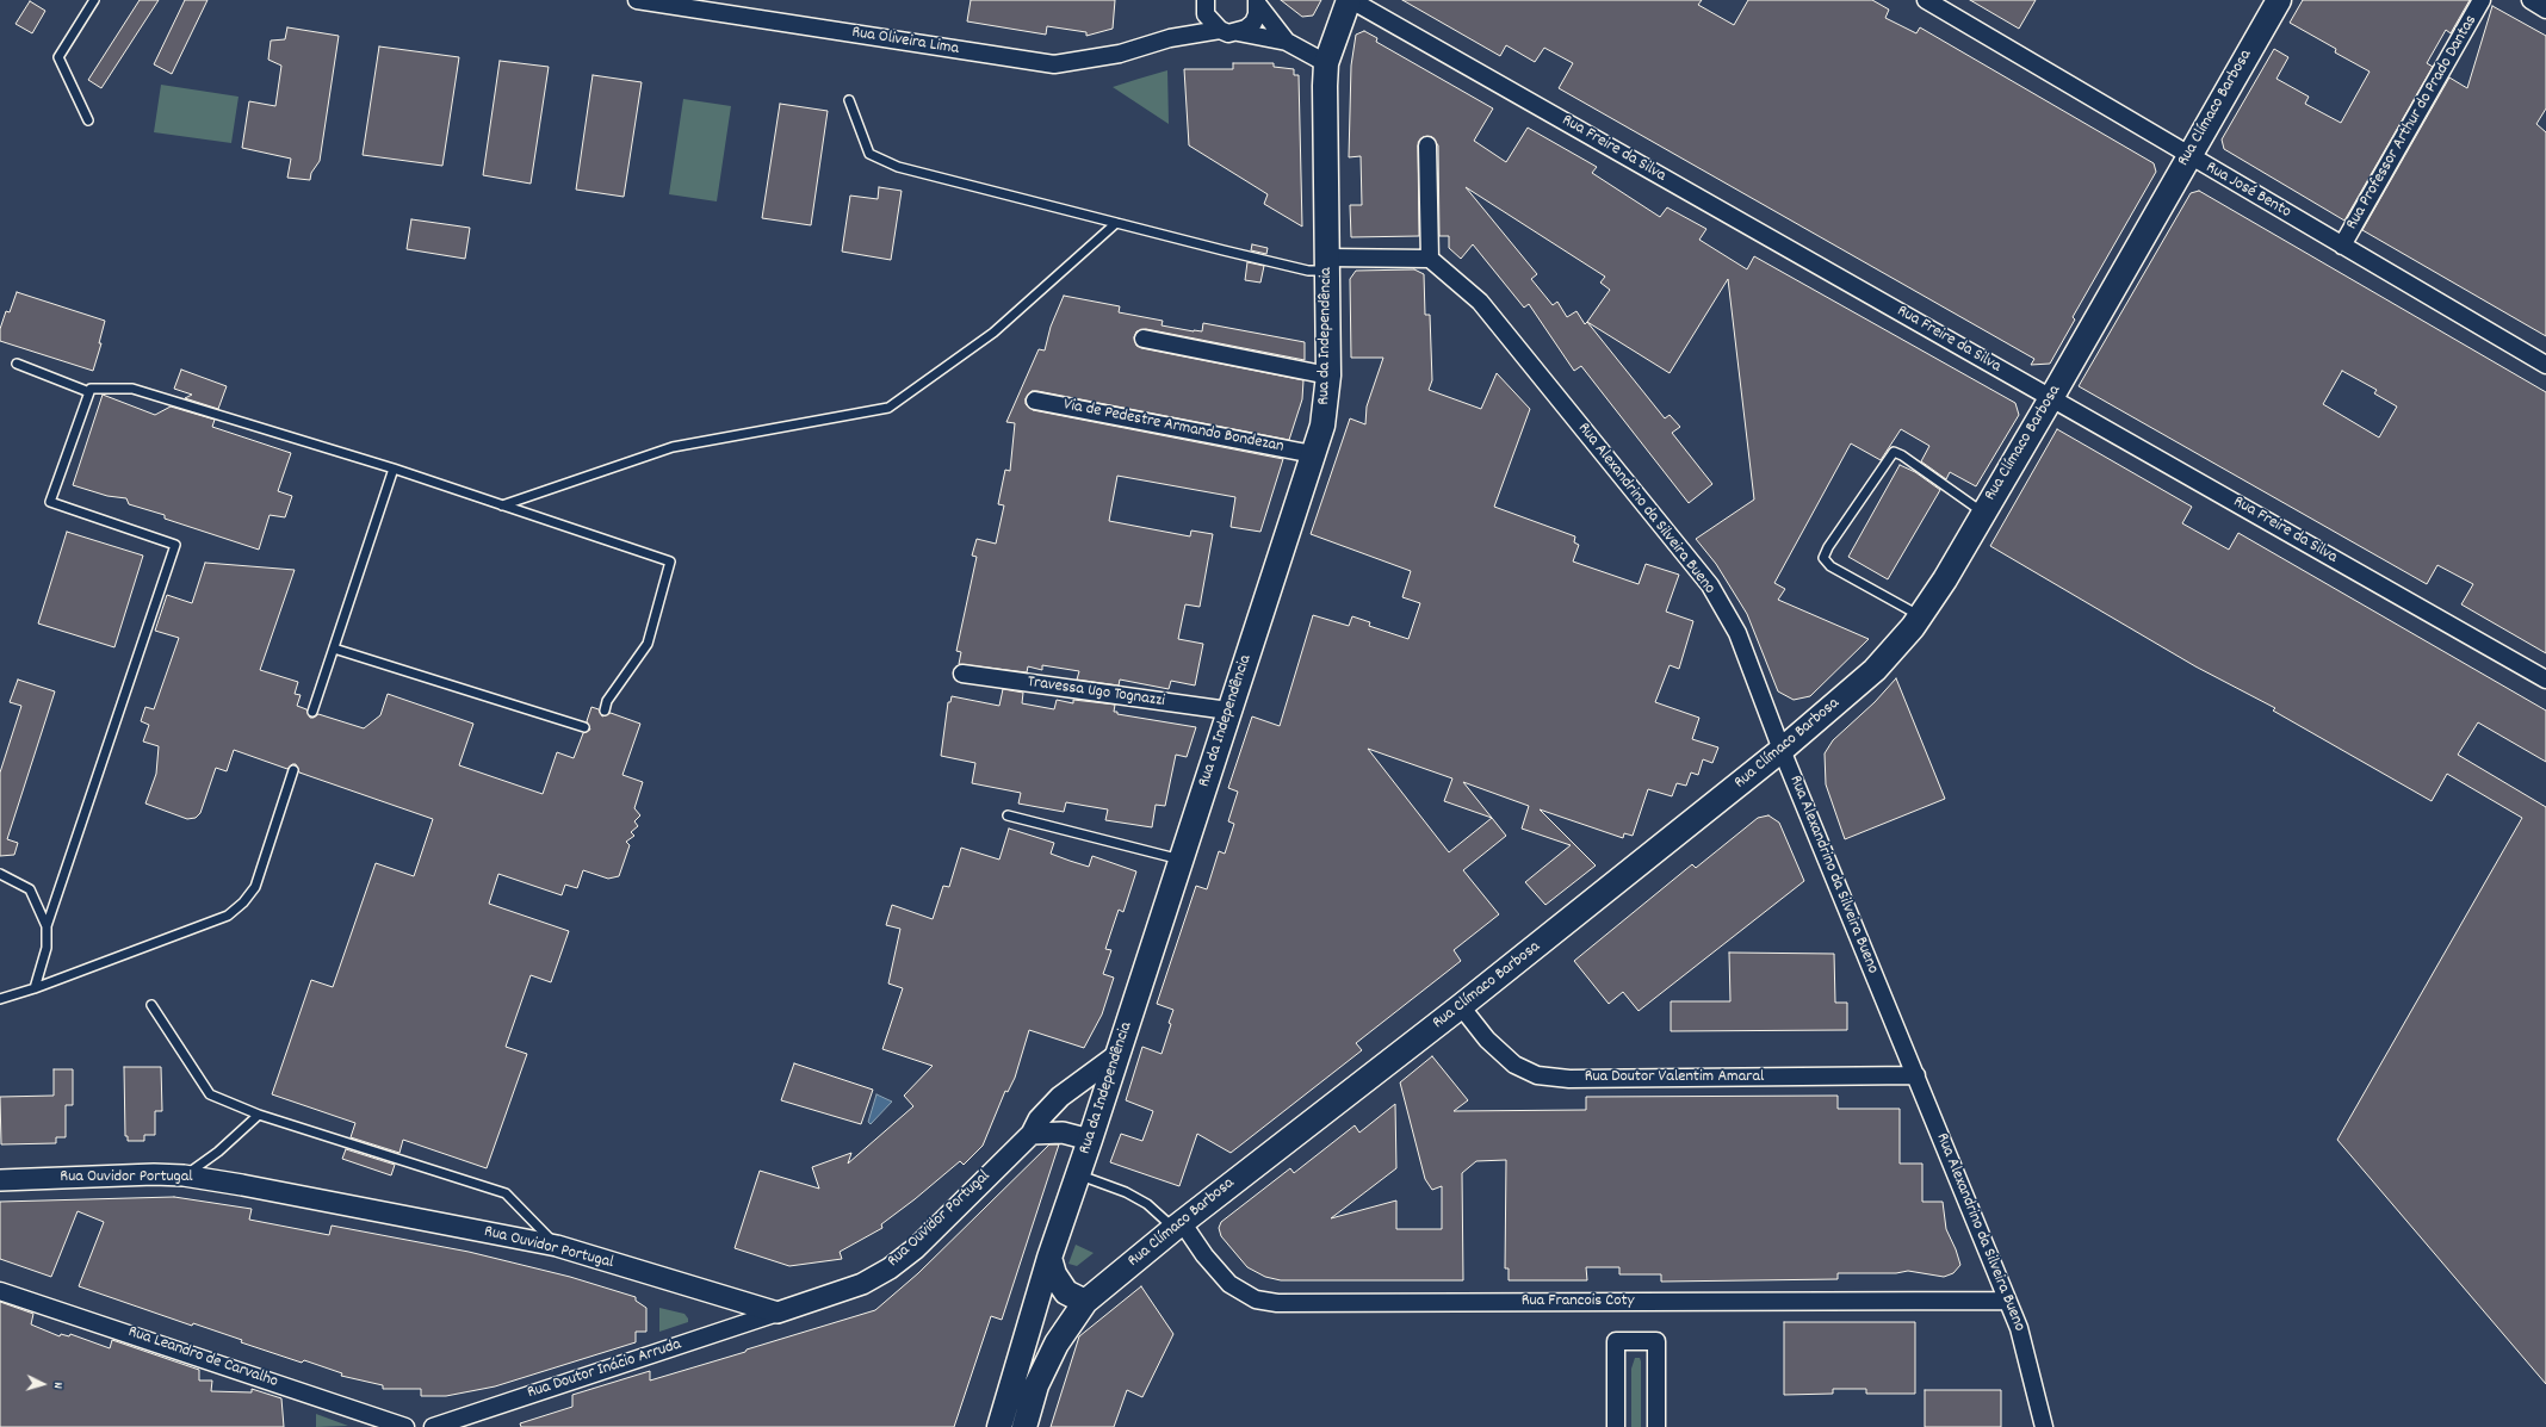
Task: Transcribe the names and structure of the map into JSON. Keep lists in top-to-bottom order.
{
  "streets": {
    "main road": ["Rua Clímaco Barbosa", "Rua da Independência"],
    "street": [
      "Rua Oliveira Lima",
      "Rua Professor Arthur do Prado Dantas",
      "Rua Freire da Silva",
      "Rua José Bento",
      "Via de Pedestre Armando Bondezan",
      "Rua Alexandrino da Silveira Bueno",
      "Travessa Ugo Tognazzi",
      "Rua Doutor Valentim Amaral",
      "Rua Ouvidor Portugal",
      "Rua Francois Coty",
      "Rua Leandro de Carvalho",
      "Rua Doutor Inácio Arruda"
    ]
  },
  "crossings": [
    ["Rua Clímaco Barbosa", "Rua Freire da Silva"],
    ["Rua Clímaco Barbosa", "Rua José Bento"],
    ["Rua Clímaco Barbosa", "Rua Alexandrino da Silveira Bueno"],
    ["Rua Clímaco Barbosa", "Rua Doutor Valentim Amaral"],
    ["Rua Clímaco Barbosa", "Rua Francois Coty"],
    ["Rua Professor Arthur do Prado Dantas", "Rua José Bento"],
    ["Rua Freire da Silva", "Rua da Independência"],
    ["Rua da Independência", "Via de Pedestre Armando Bondezan"],
    ["Rua da Independência", "Travessa Ugo Tognazzi"],
    ["Rua da Independência", "Rua Ouvidor Portugal"],
    ["Rua Alexandrino da Silveira Bueno", "Rua Doutor Valentim Amaral"],
    ["Rua Alexandrino da Silveira Bueno", "Rua Francois Coty"],
    ["Rua Ouvidor Portugal", "Rua Doutor Inácio Arruda"]
  ],
  "north": "right"
}
